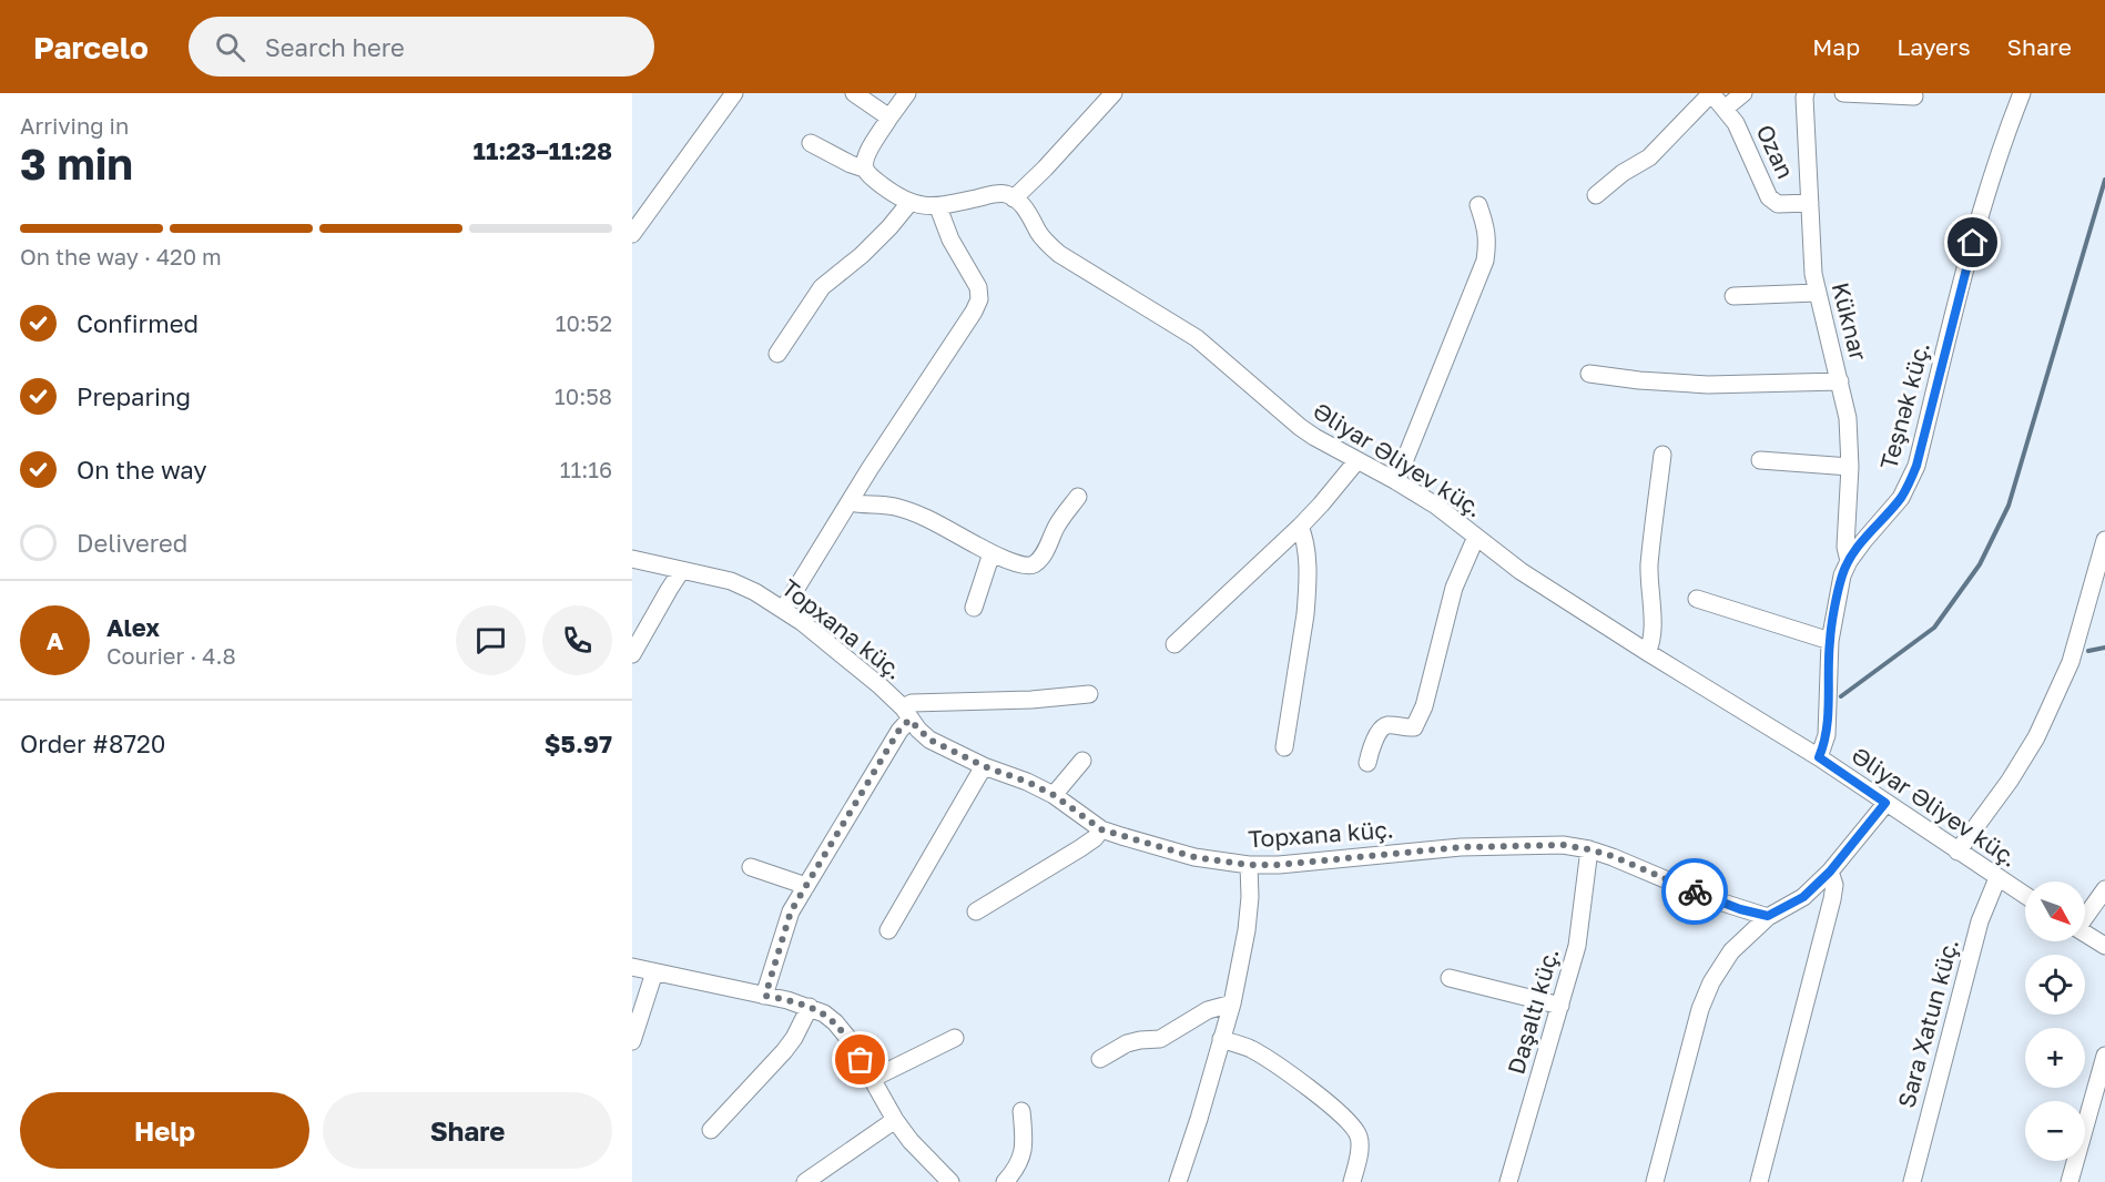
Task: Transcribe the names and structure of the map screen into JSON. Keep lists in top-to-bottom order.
{
  "streets": {
    "street": [
      "Ozan",
      "Küknar",
      "Teşnək küç.",
      "Əliyar Əliyev küç.",
      "Topxana küç.",
      "Daşaltı küç.",
      "Sara Xatun küç."
    ]
  },
  "crossings": [
    ["Ozan", "Küknar"],
    ["Küknar", "Teşnək küç."],
    ["Teşnək küç.", "Əliyar Əliyev küç."],
    ["Əliyar Əliyev küç.", "Sara Xatun küç."],
    ["Topxana küç.", "Daşaltı küç."]
  ],
  "north": "bottom right",
  "page": {
    "header": "Parcelo",
    "search": "Search here",
    "nav": ["Map", "Layers", "Share"],
    "heading": ["3 min", "Arriving in", "11:23–11:28"],
    "panel": [
      "Alex",
      "Courier · 4.8",
      "Order #8720",
      "$5.97"
    ],
    "bar": "On the way · 420 m",
    "list": [
      ["Confirmed", "10:52"],
      ["Preparing", "10:58"],
      ["On the way", "11:16"],
      "Delivered"
    ],
    "round": "A",
    "map_buttons": ["+", "−"],
    "buttons": ["Help", "Share"]
  }
}
